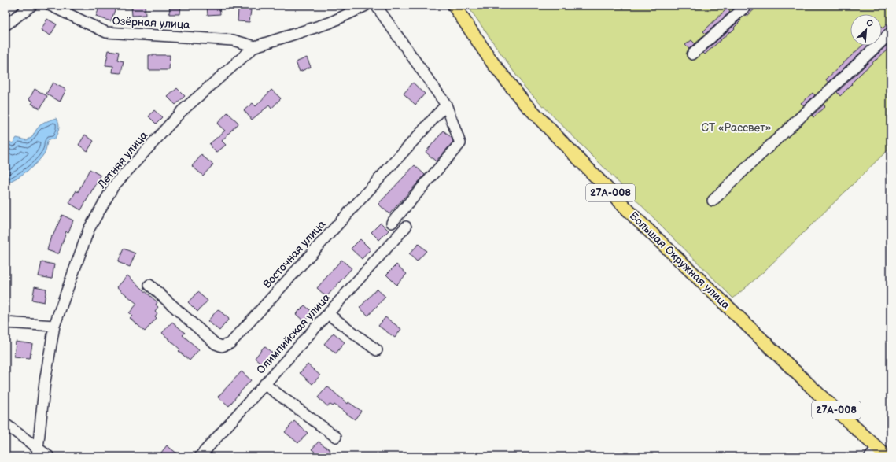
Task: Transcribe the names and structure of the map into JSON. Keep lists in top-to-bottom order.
{
  "streets": {
    "main road": ["27А-008", "Большая Окружная улица"],
    "street": [
      "Озёрная улица",
      "Летняя улица",
      "Восточная улица",
      "Олимпийская улица"
    ]
  },
  "crossings": [
    ["Озёрная улица", "Летняя улица"]
  ],
  "parks": ["СТ «Рассвет»"],
  "north": "top right"
}
